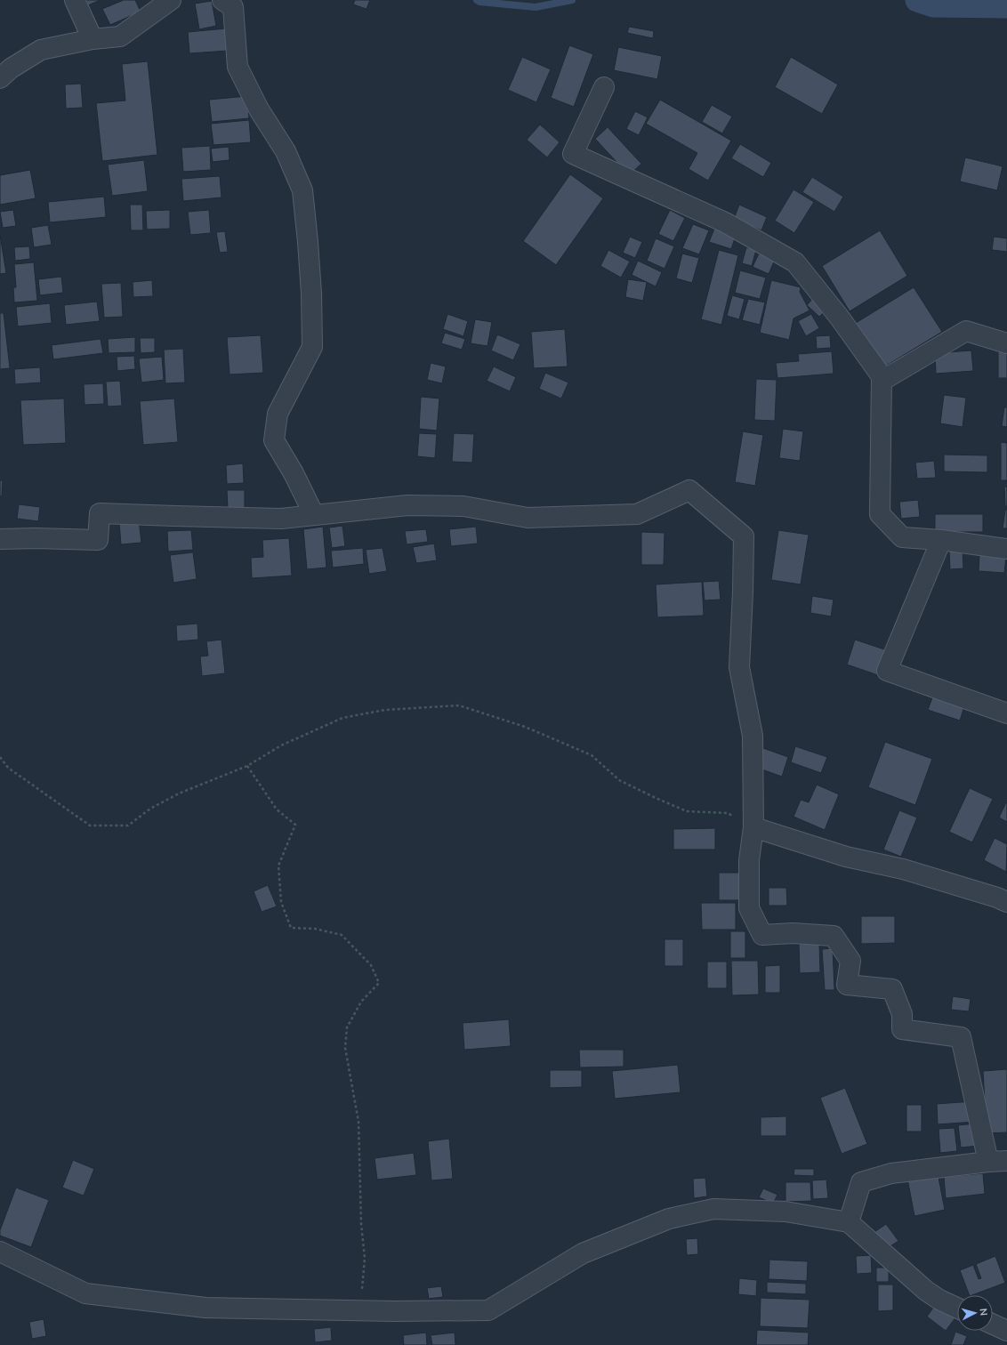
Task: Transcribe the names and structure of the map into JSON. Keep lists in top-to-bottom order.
{
  "north": "right"
}
